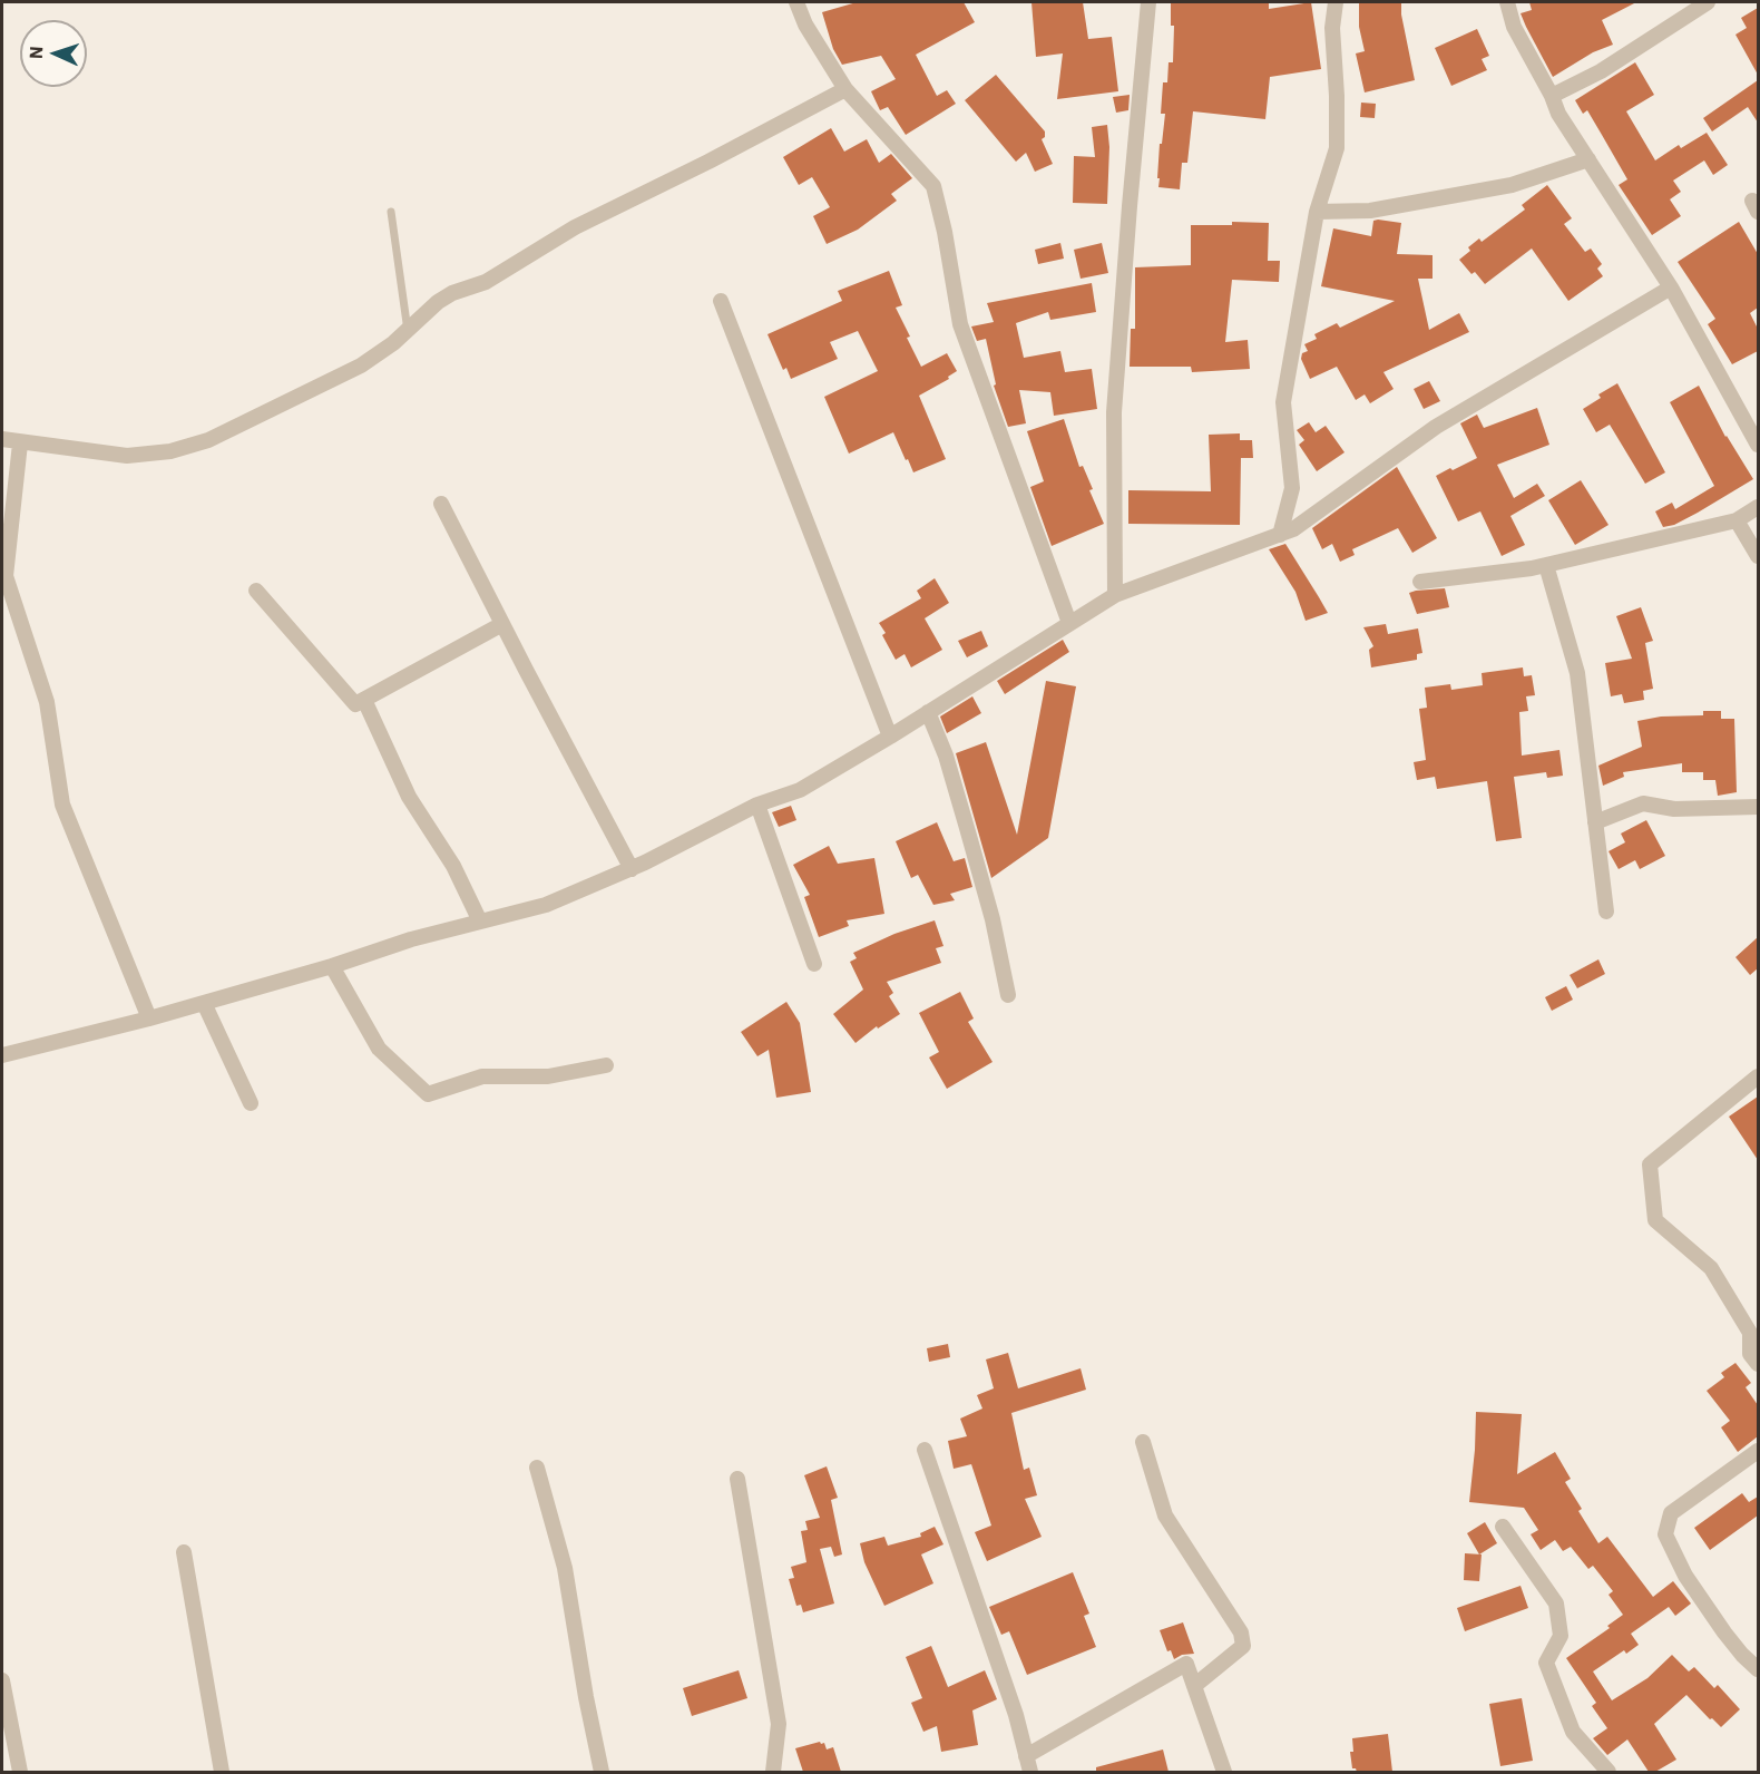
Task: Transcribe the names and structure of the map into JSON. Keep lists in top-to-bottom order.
{
  "north": "left"
}
